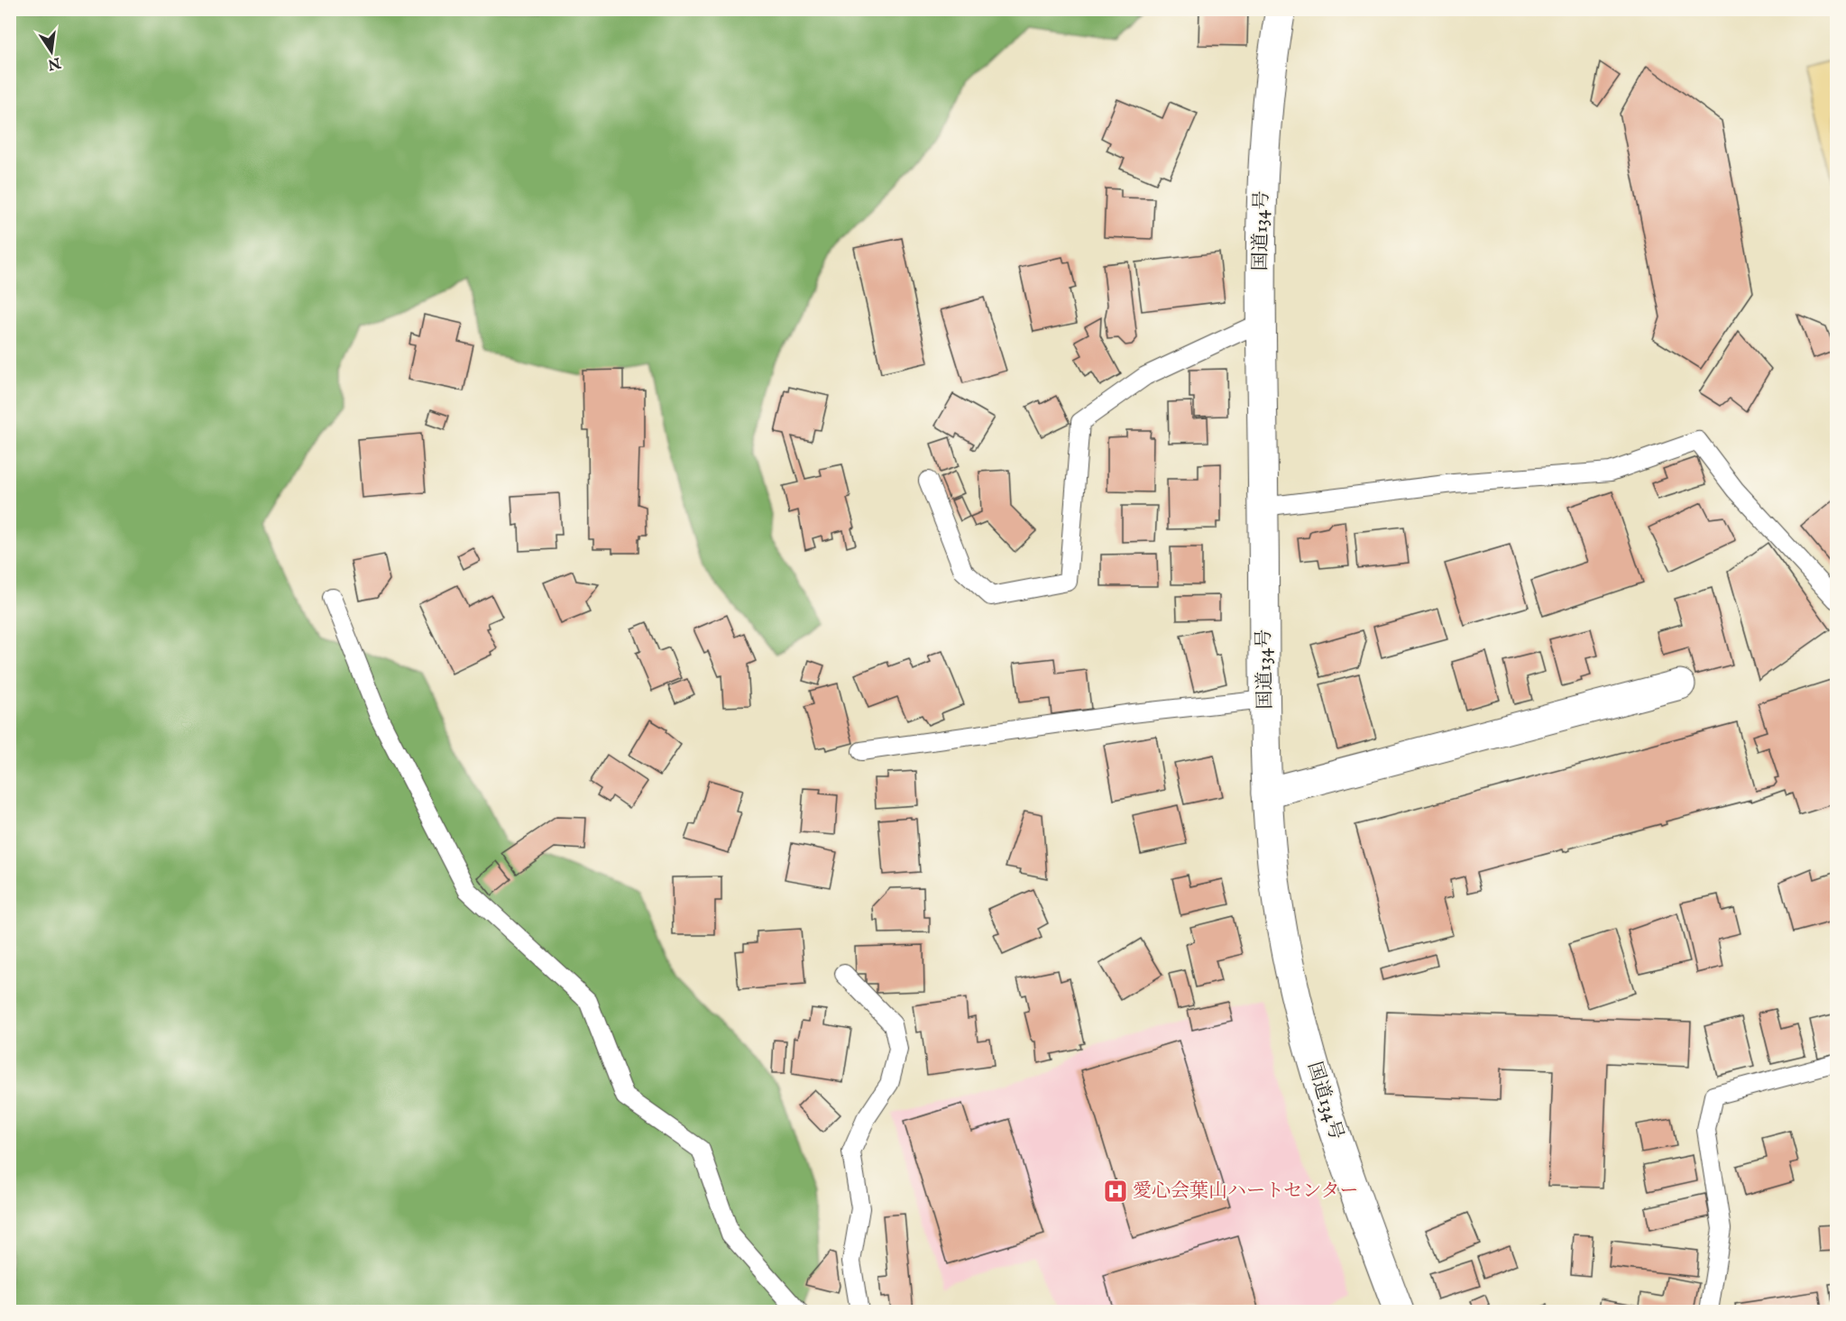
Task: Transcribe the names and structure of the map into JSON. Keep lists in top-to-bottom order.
{
  "streets": {
    "main road": ["国道134号"]
  },
  "places": {
    "hospital": ["愛心会葉山ハートセンター"]
  },
  "north": "bottom"
}
